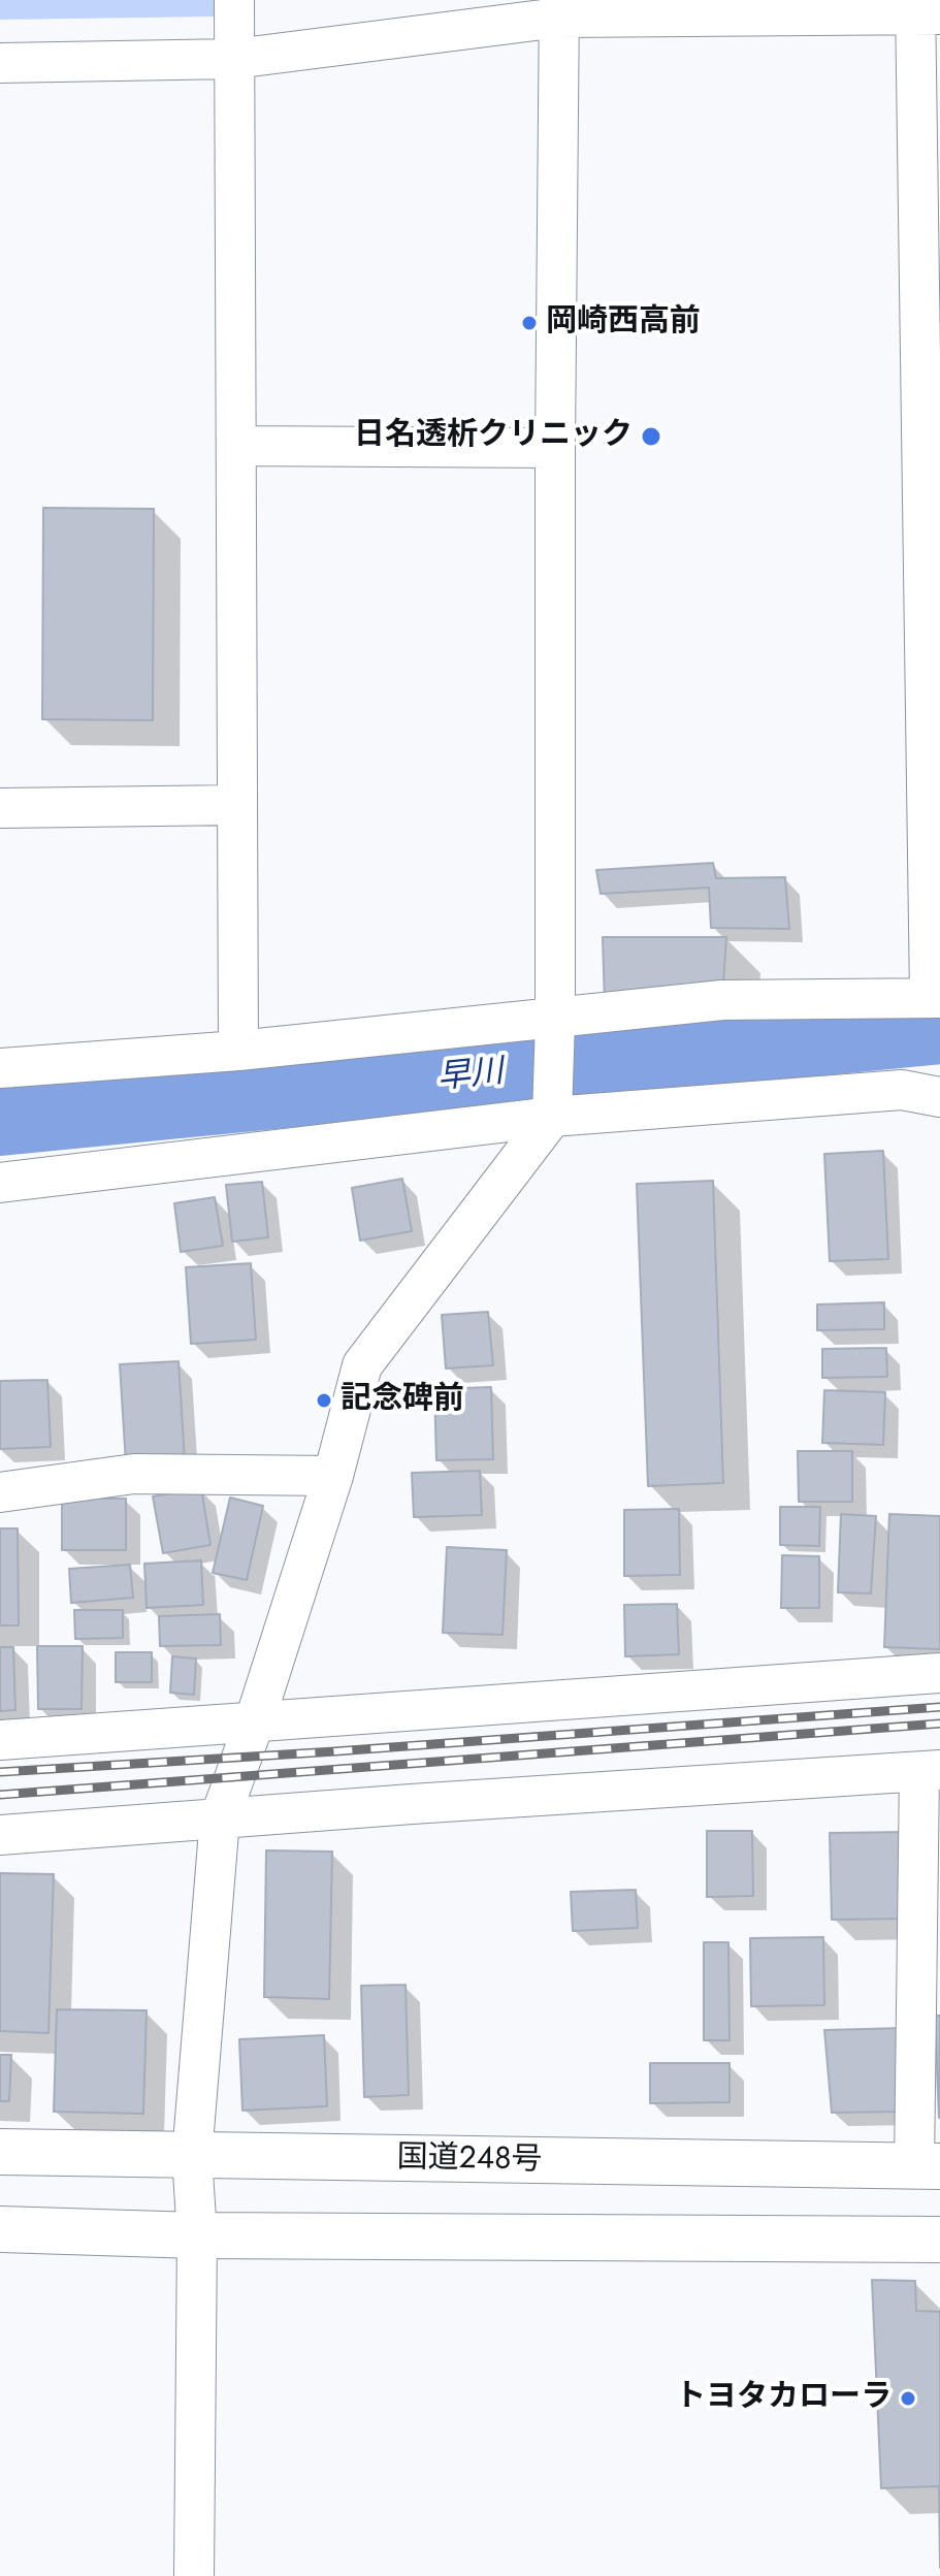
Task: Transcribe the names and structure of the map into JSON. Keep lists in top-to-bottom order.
{
  "streets": {
    "highway": ["国道248号"]
  },
  "water": ["早川"],
  "places": [
    "岡崎西高前",
    "日名透析クリニック",
    "記念碑前",
    "トヨタカローラ"
  ]
}
